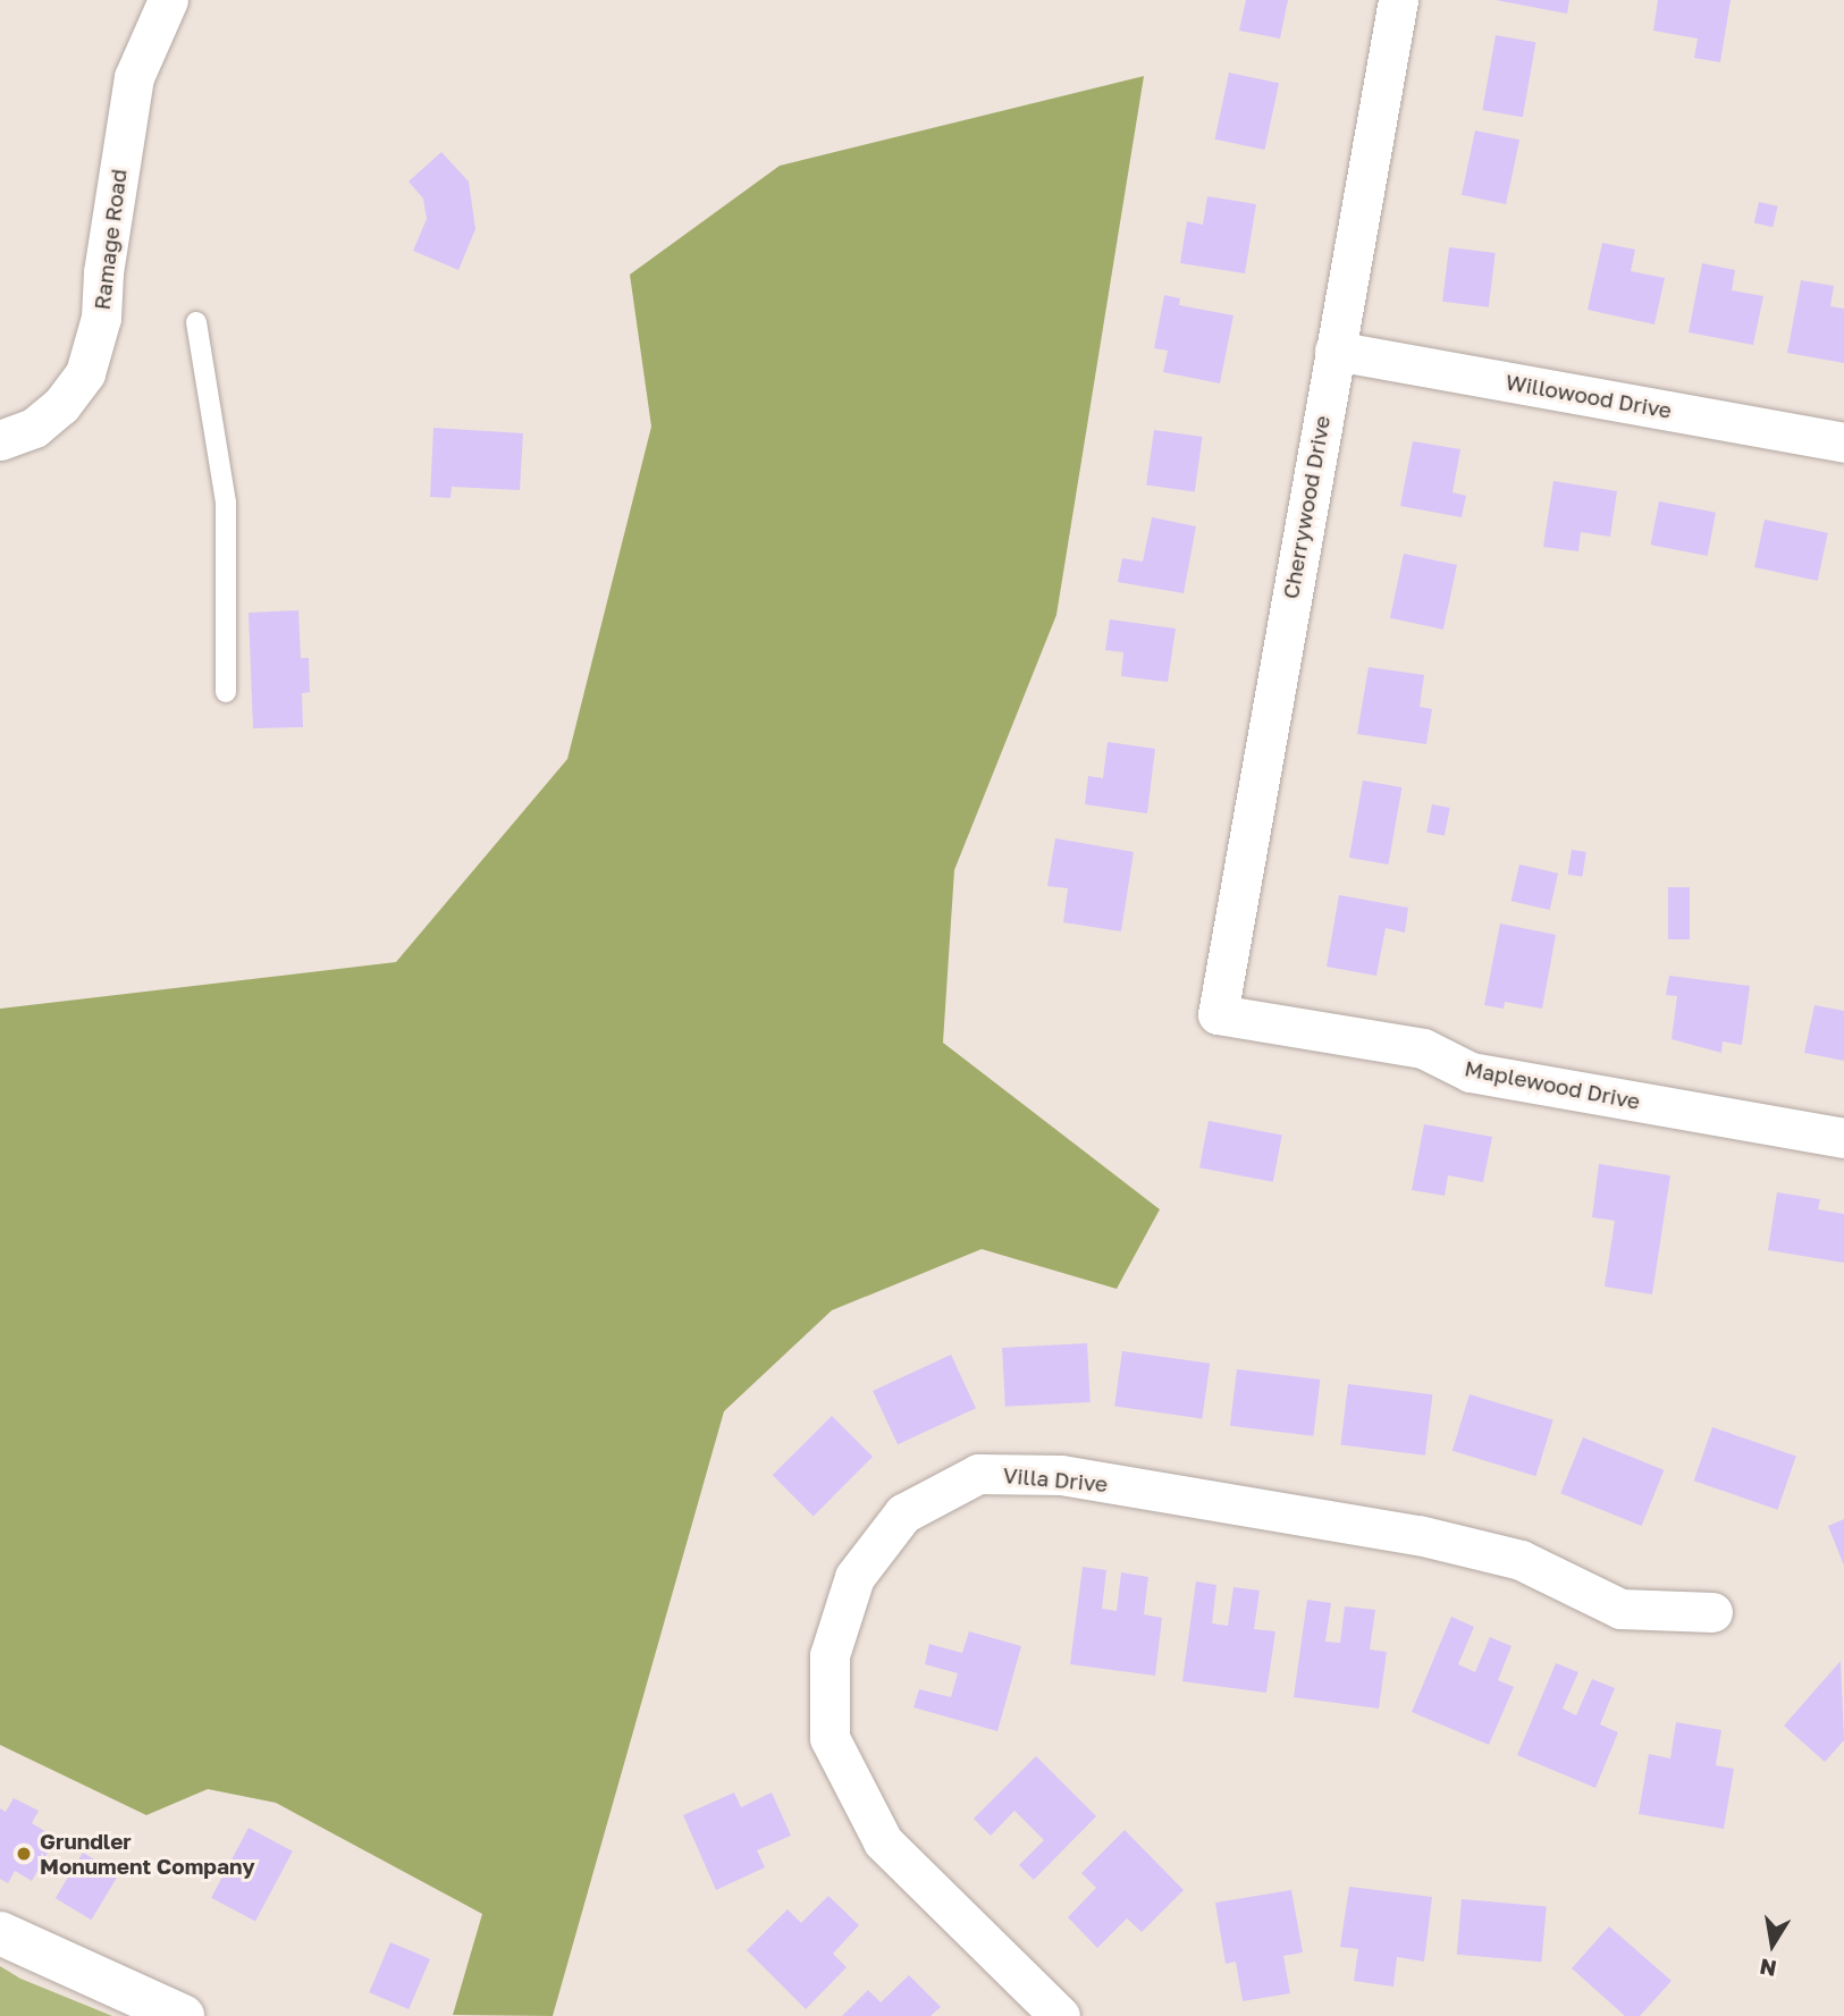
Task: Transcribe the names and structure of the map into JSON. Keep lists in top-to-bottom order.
{
  "streets": {
    "street": [
      "Ramage Road",
      "Willowood Drive",
      "Cherrywood Drive",
      "Maplewood Drive",
      "Villa Drive"
    ]
  },
  "crossings": [
    ["Willowood Drive", "Cherrywood Drive"],
    ["Cherrywood Drive", "Maplewood Drive"]
  ],
  "places": ["Grundler Monument Company"],
  "north": "bottom"
}
